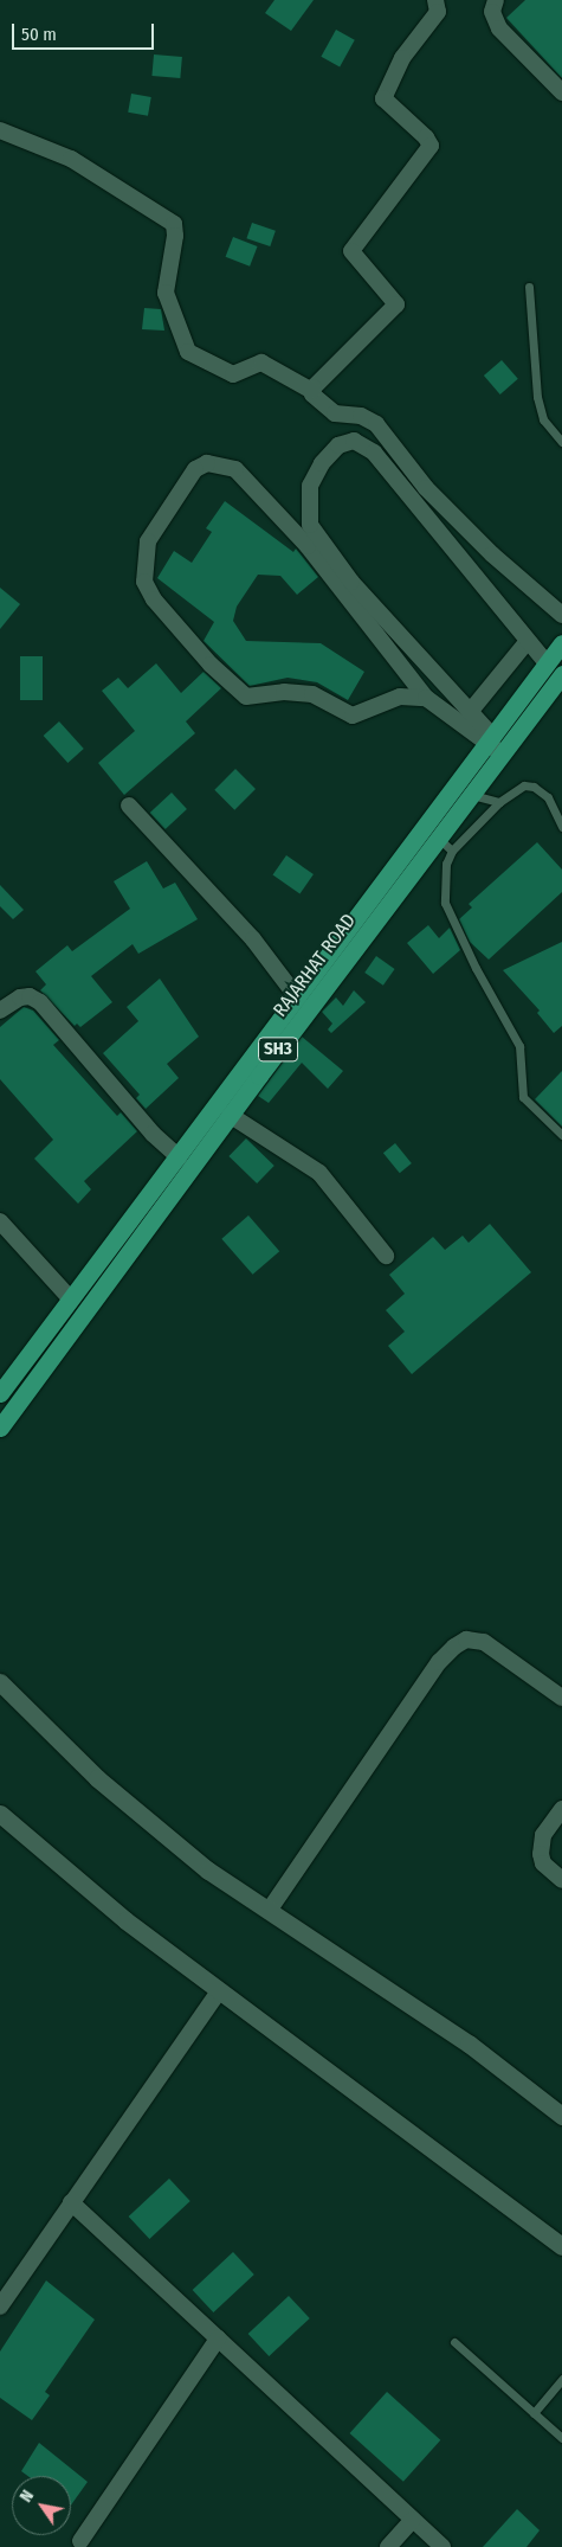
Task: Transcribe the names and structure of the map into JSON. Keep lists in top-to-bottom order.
{
  "streets": {
    "main road": ["RAJARHAT ROAD", "SH3"]
  },
  "scale_bar": "50 m",
  "north": "top left"
}
